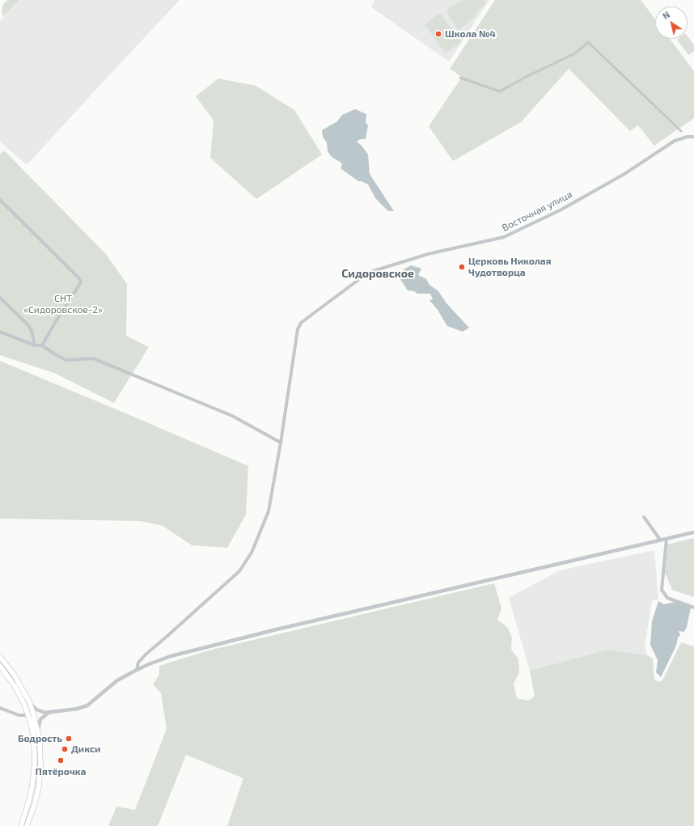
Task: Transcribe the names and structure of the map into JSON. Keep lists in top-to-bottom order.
{
  "streets": {
    "street": ["Восточная улица"]
  },
  "districts": ["Сидоровское"],
  "parks": ["СНТ «Сидоровское-2»"],
  "places": [
    "Школа №4",
    "Церковь Николая Чудотворца",
    "Бодрость",
    "Дикси",
    "Пятёрочка"
  ],
  "north": "top left"
}
